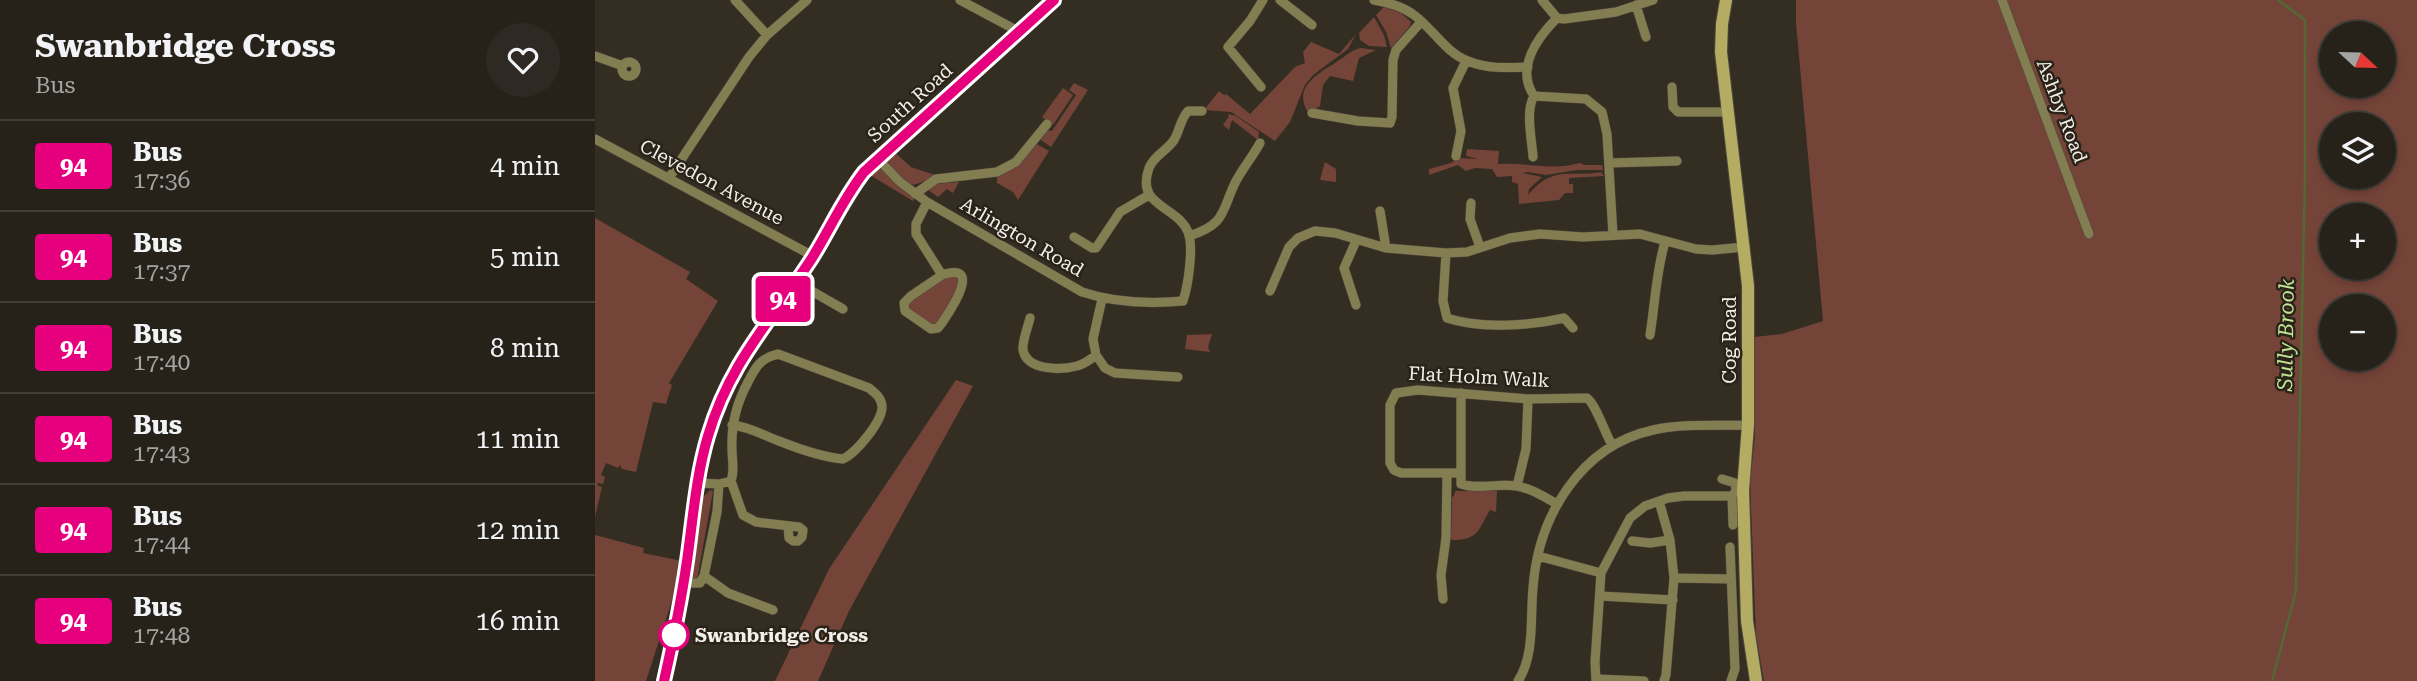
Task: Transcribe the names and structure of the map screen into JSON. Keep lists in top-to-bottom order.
{
  "streets": {
    "main road": ["South Road", "Cog Road"],
    "street": [
      "Ashby Road",
      "Clevedon Avenue",
      "Arlington Road",
      "Flat Holm Walk"
    ]
  },
  "crossings": [
    ["South Road", "Clevedon Avenue"],
    ["South Road", "Arlington Road"]
  ],
  "water": ["Sully Brook"],
  "places": ["Swanbridge Cross"],
  "lines": ["bus line 94"],
  "north": "right",
  "page": {
    "heading": ["Swanbridge Cross", "Bus"],
    "on_map": "94",
    "map_buttons": ["+", "−"],
    "list": [
      {
        "mark": "94",
        "name": "Bus",
        "note": "17:36",
        "value": "4 min"
      },
      {
        "mark": "94",
        "name": "Bus",
        "note": "17:37",
        "value": "5 min"
      },
      {
        "mark": "94",
        "name": "Bus",
        "note": "17:40",
        "value": "8 min"
      },
      {
        "mark": "94",
        "name": "Bus",
        "note": "17:43",
        "value": "11 min"
      },
      {
        "mark": "94",
        "name": "Bus",
        "note": "17:44",
        "value": "12 min"
      },
      {
        "mark": "94",
        "name": "Bus",
        "note": "17:48",
        "value": "16 min"
      }
    ]
  }
}
